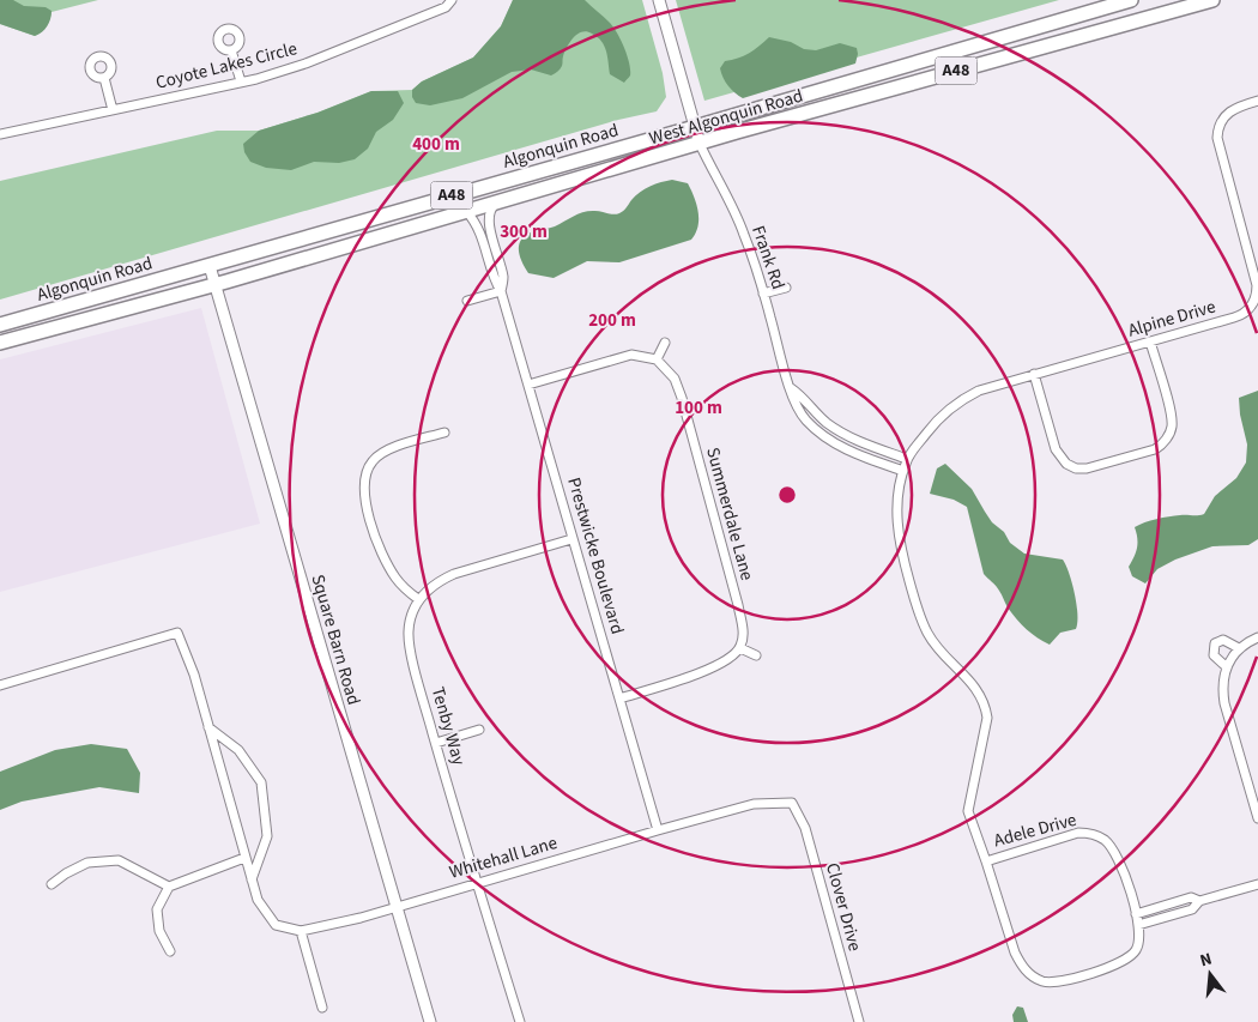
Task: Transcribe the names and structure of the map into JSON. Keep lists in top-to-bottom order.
{
  "streets": {
    "main road": ["A48", "West Algonquin Road", "Algonquin Road"],
    "street": [
      "Coyote Lakes Circle",
      "Frank Rd",
      "Alpine Drive",
      "Summerdale Lane",
      "Prestwicke Boulevard",
      "Square Barn Road",
      "Tenby Way",
      "Adele Drive",
      "Whitehall Lane",
      "Clover Drive"
    ]
  },
  "crossings": [
    ["West Algonquin Road", "Algonquin Road"],
    ["West Algonquin Road", "Frank Rd"],
    ["West Algonquin Road", "Prestwicke Boulevard"],
    ["West Algonquin Road", "Square Barn Road"],
    ["Algonquin Road", "Square Barn Road"],
    ["Frank Rd", "Alpine Drive"],
    ["Alpine Drive", "Adele Drive"],
    ["Prestwicke Boulevard", "Whitehall Lane"],
    ["Square Barn Road", "Whitehall Lane"],
    ["Tenby Way", "Whitehall Lane"],
    ["Whitehall Lane", "Clover Drive"]
  ],
  "north": "top",
  "rings": [
    "400 m",
    "300 m",
    "200 m",
    "100 m"
  ]
}
